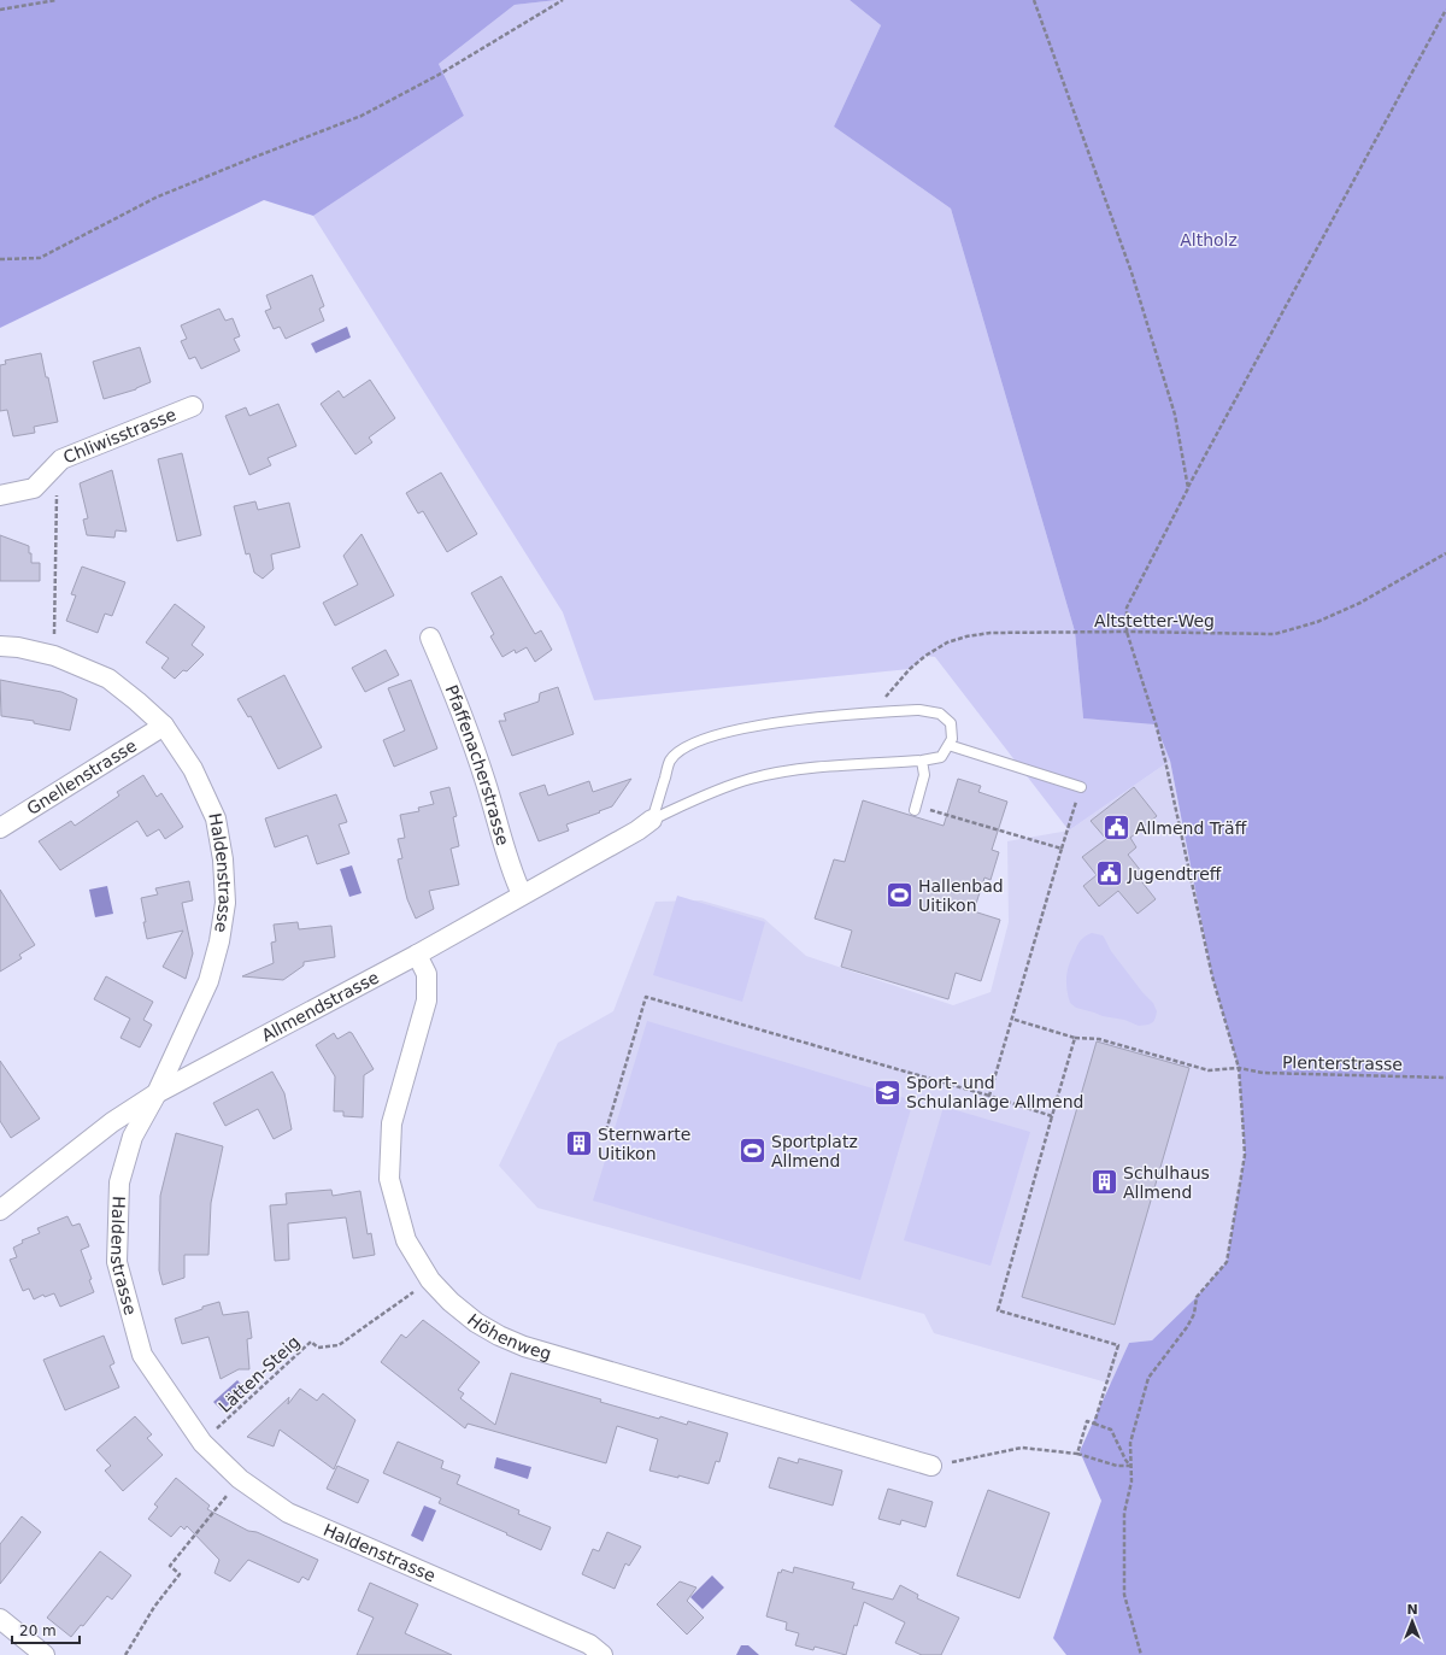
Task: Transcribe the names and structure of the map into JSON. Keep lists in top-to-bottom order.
{
  "streets": {
    "street": [
      "Chliwisstrasse",
      "Pfaffenacherstrasse",
      "Gnellenstrasse",
      "Haldenstrasse",
      "Allmendstrasse",
      "Höhenweg"
    ],
    "path": ["Altstetter-Weg", "Plenterstrasse", "Lätten-Steig"]
  },
  "crossings": [
    ["Pfaffenacherstrasse", "Allmendstrasse"],
    ["Gnellenstrasse", "Haldenstrasse"],
    ["Haldenstrasse", "Allmendstrasse"],
    ["Haldenstrasse", "Lätten-Steig"],
    ["Allmendstrasse", "Höhenweg"],
    ["Höhenweg", "Lätten-Steig"]
  ],
  "parks": ["Altholz"],
  "places": {
    "public building": ["Allmend Träff", "Jugendtreff"],
    "sports": ["Hallenbad Uitikon", "Sportplatz Allmend"],
    "school or university": ["Sport- und Schulanlage Allmend"],
    "building": ["Sternwarte Uitikon", "Schulhaus Allmend"]
  },
  "scale_bar": "20 m",
  "north": "top"
}
